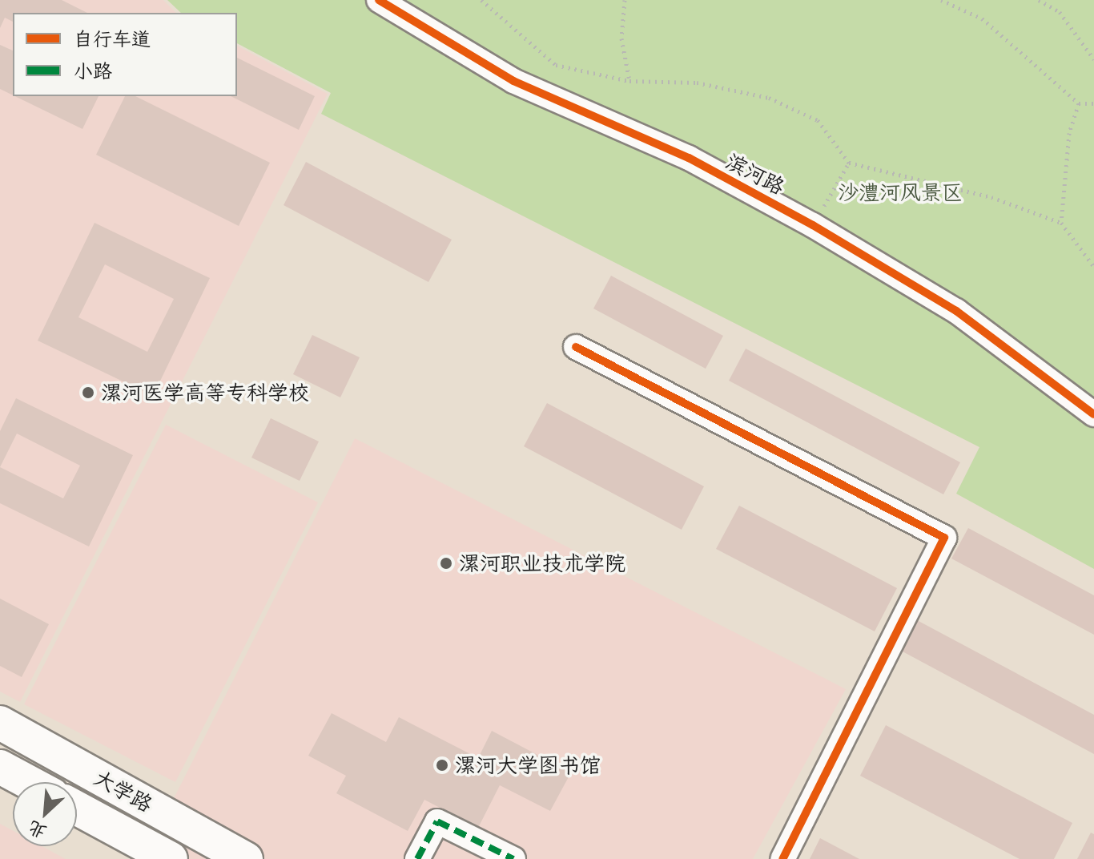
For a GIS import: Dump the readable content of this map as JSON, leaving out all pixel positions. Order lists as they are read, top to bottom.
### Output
{
  "streets": {
    "main road": ["大学路"],
    "street": ["滨河路"]
  },
  "parks": ["沙澧河风景区"],
  "places": ["漯河医学高等专科学校", "漯河职业技术学院", "漯河大学图书馆"],
  "legend": ["自行车道", "小路"],
  "north": "bottom left"
}
